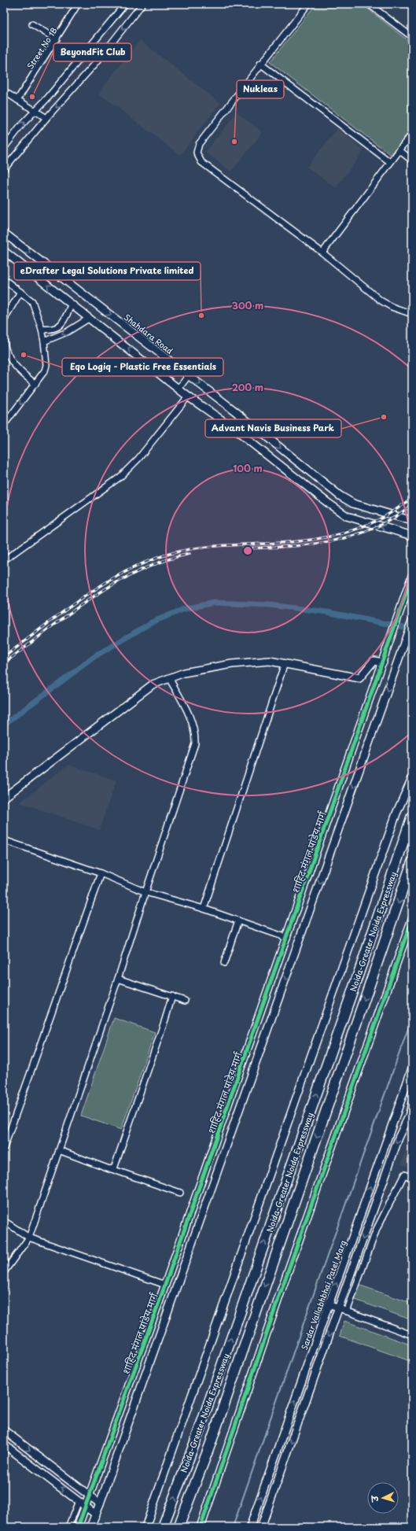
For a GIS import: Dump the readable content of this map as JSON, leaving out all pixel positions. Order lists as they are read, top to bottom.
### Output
{
  "streets": {
    "highway": ["Noida-Greater Noida Expressway"],
    "street": [
      "Street No 1B",
      "Shahdara Road",
      "शाहिद मंगल पांडेय मार्ग",
      "Sardar Vallabhbhai Patel Marg"
    ]
  },
  "places": [
    "BeyondFit Club",
    "Nukleas",
    "eDrafter Legal Solutions Private limited",
    "Eqo Logiq - Plastic Free Essentials",
    "Advant Navis Business Park"
  ],
  "north": "left",
  "rings": ["300 m", "200 m", "100 m"]
}
